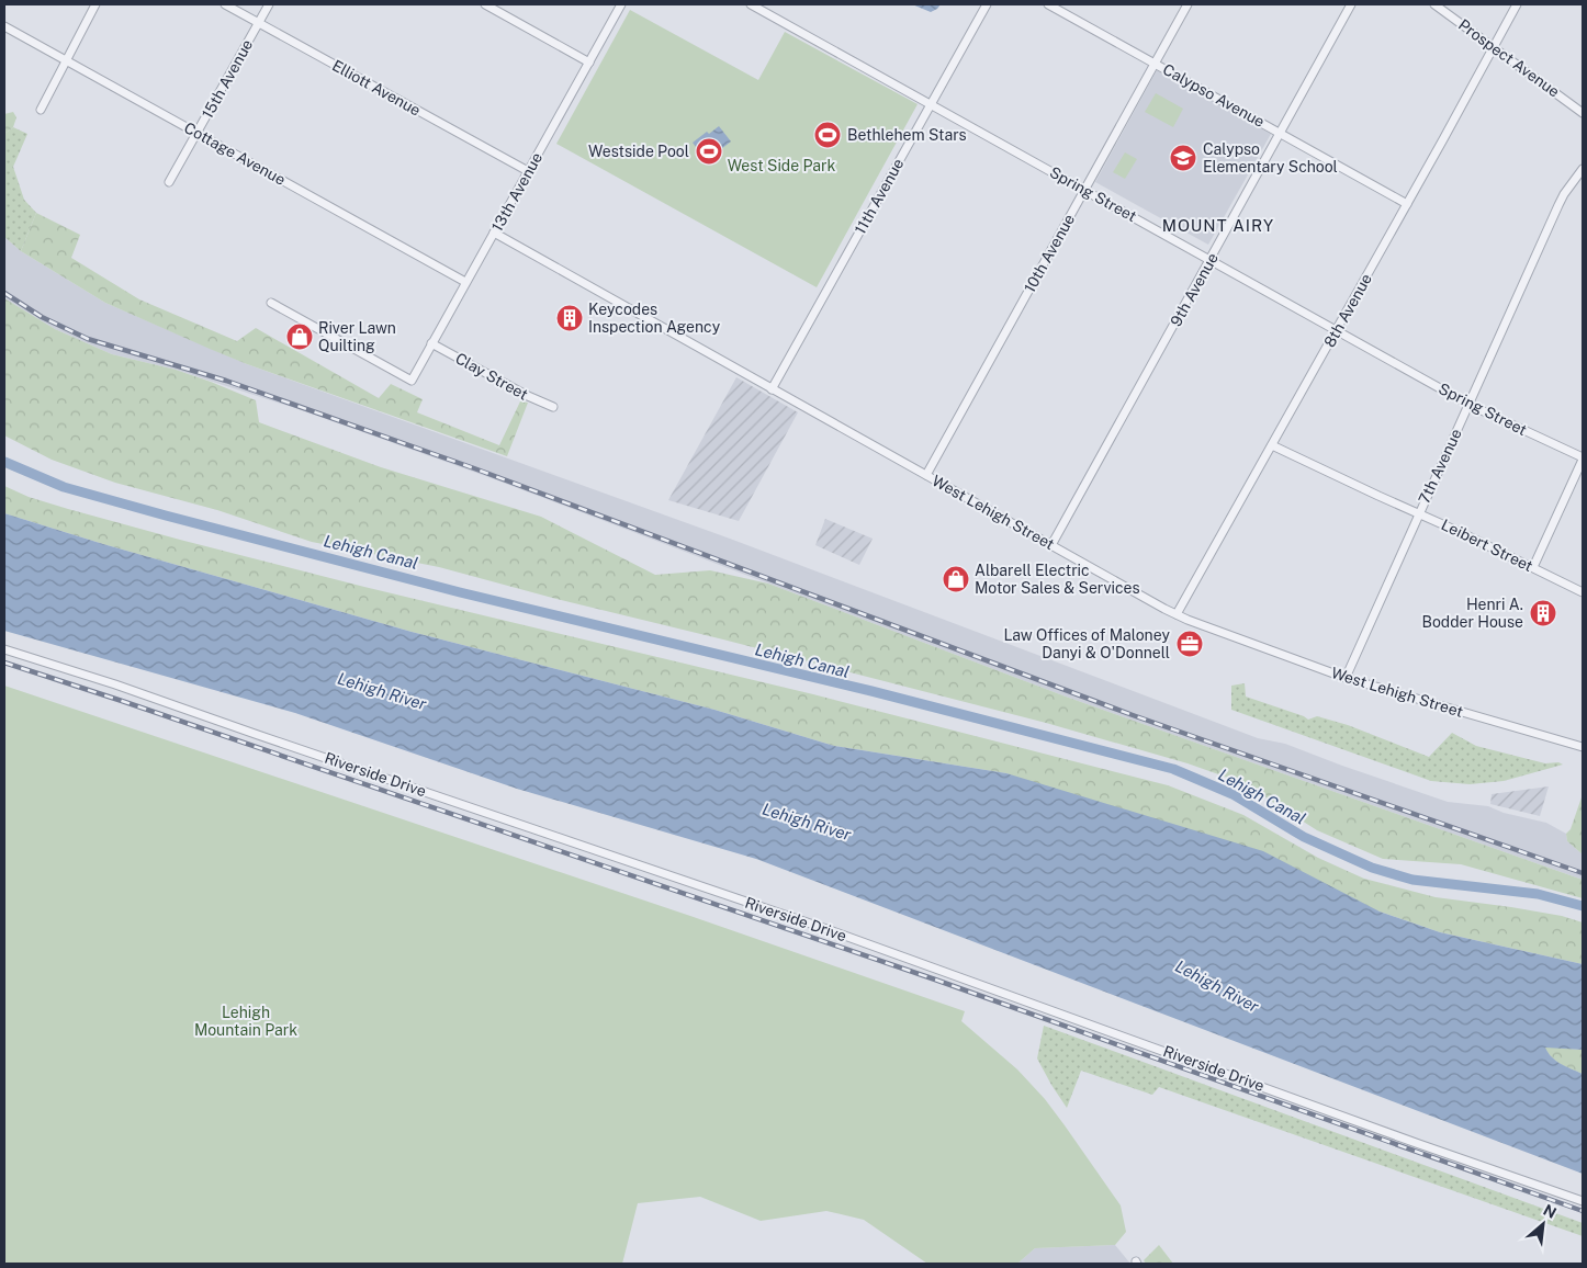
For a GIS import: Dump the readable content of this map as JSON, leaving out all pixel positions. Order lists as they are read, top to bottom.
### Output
{
  "streets": {
    "street": [
      "Prospect Avenue",
      "15th Avenue",
      "Elliott Avenue",
      "Calypso Avenue",
      "Cottage Avenue",
      "13th Avenue",
      "Spring Street",
      "11th Avenue",
      "10th Avenue",
      "9th Avenue",
      "8th Avenue",
      "Clay Street",
      "7th Avenue",
      "West Lehigh Street",
      "Leibert Street",
      "Riverside Drive"
    ]
  },
  "crossings": [
    ["Prospect Avenue", "8th Avenue"],
    ["15th Avenue", "Elliott Avenue"],
    ["15th Avenue", "Cottage Avenue"],
    ["Elliott Avenue", "13th Avenue"],
    ["Calypso Avenue", "10th Avenue"],
    ["Calypso Avenue", "9th Avenue"],
    ["Calypso Avenue", "8th Avenue"],
    ["Cottage Avenue", "13th Avenue"],
    ["13th Avenue", "Clay Street"],
    ["13th Avenue", "West Lehigh Street"],
    ["Spring Street", "11th Avenue"],
    ["Spring Street", "10th Avenue"],
    ["Spring Street", "9th Avenue"],
    ["Spring Street", "8th Avenue"],
    ["Spring Street", "7th Avenue"],
    ["11th Avenue", "West Lehigh Street"],
    ["10th Avenue", "West Lehigh Street"],
    ["9th Avenue", "West Lehigh Street"],
    ["8th Avenue", "West Lehigh Street"],
    ["8th Avenue", "Leibert Street"],
    ["7th Avenue", "West Lehigh Street"],
    ["7th Avenue", "Leibert Street"]
  ],
  "districts": ["MOUNT AIRY"],
  "water": ["Lehigh Canal", "Lehigh River"],
  "parks": ["West Side Park", "Lehigh Mountain Park"],
  "places": {
    "sports": ["Bethlehem Stars", "Westside Pool"],
    "school or university": ["Calypso Elementary School"],
    "building": ["Keycodes Inspection Agency", "Henri A. Bodder House"],
    "shop": ["River Lawn Quilting", "Albarell Electric Motor Sales & Services"],
    "office": ["Law Offices of Maloney Danyi & O'Donnell"]
  },
  "north": "top right"
}
